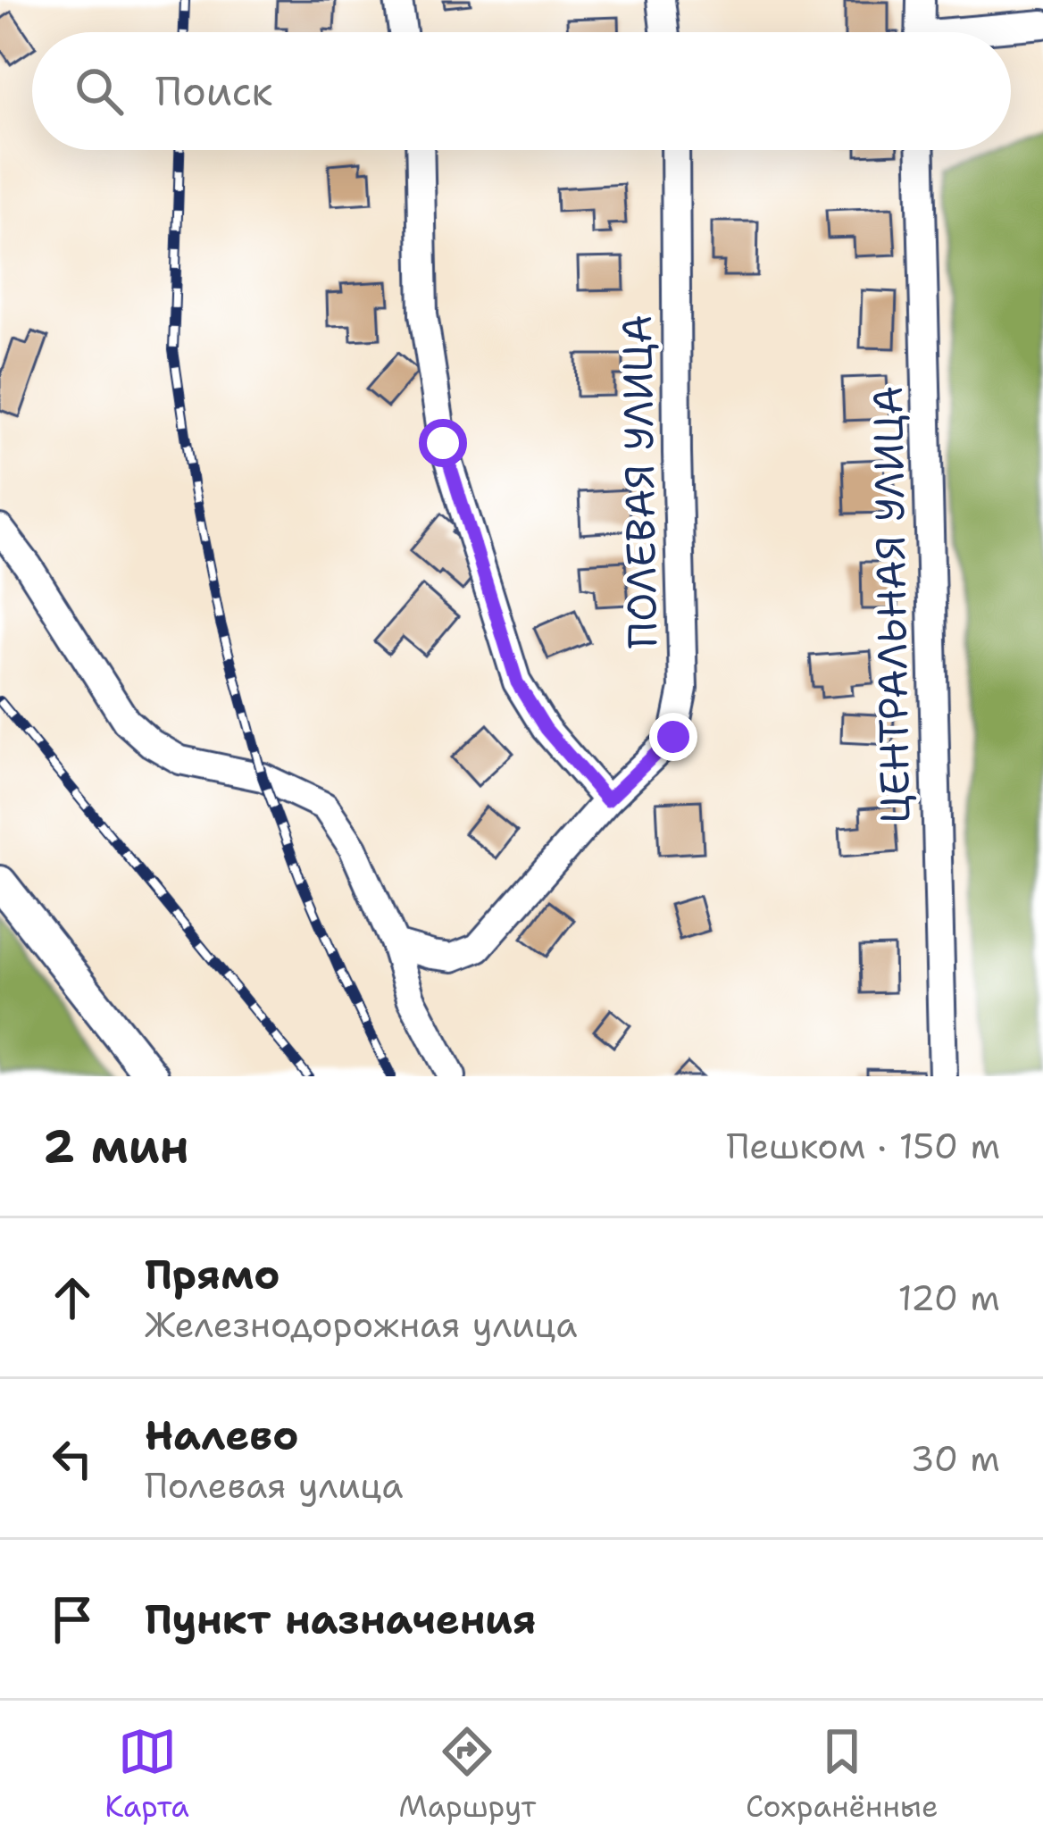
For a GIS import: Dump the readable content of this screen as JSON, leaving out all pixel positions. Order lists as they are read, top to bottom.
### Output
{
  "streets": {
    "street": ["ПОЛЕВАЯ УЛИЦА", "ЦЕНТРАЛЬНАЯ УЛИЦА"]
  },
  "page": {
    "search": "Поиск",
    "heading": ["2 мин", "Пешком · 150 m"],
    "list": [
      ["Прямо", "Железнодорожная улица", "120 m"],
      ["Налево", "Полевая улица", "30 m"],
      "Пункт назначения"
    ],
    "nav": ["Карта", "Маршрут", "Сохранённые"]
  }
}
